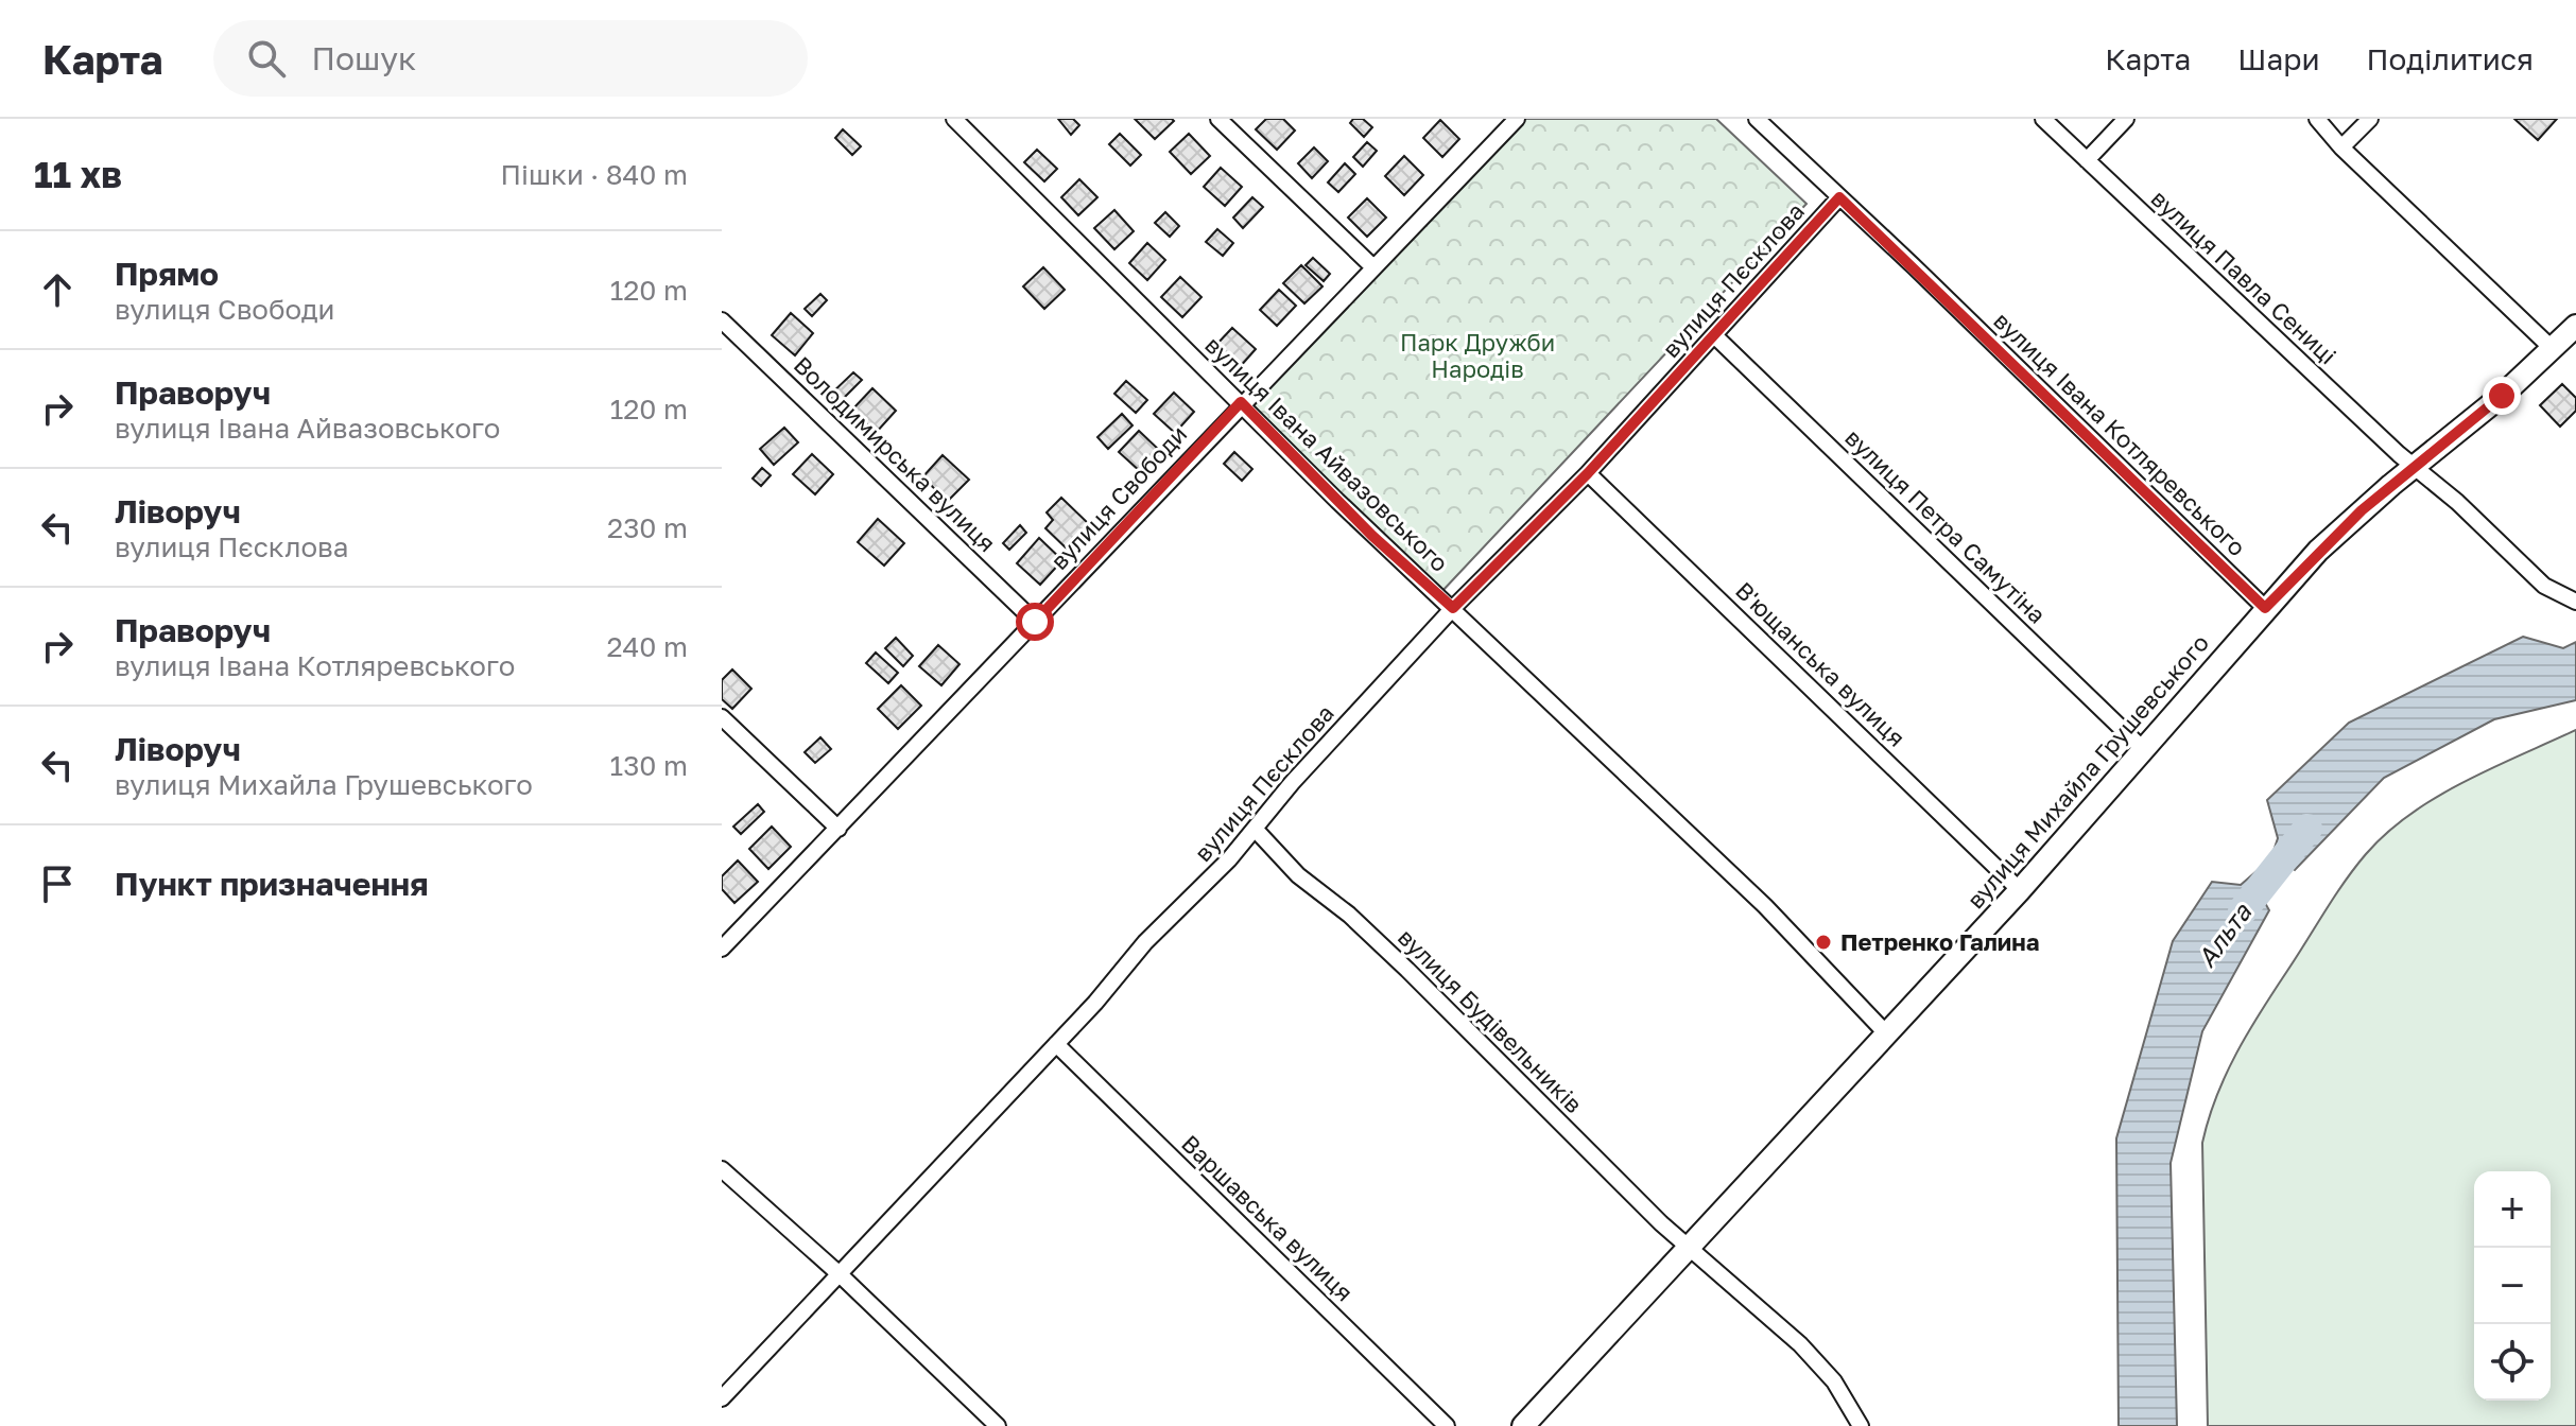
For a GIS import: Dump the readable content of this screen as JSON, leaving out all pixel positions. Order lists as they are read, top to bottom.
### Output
{
  "streets": {
    "street": [
      "вулиця Павла Сениці",
      "вулиця Пєсклова",
      "вулиця Івана Котляревського",
      "Володимирська вулиця",
      "вулиця Івана Айвазовського",
      "вулиця Свободи",
      "вулиця Петра Самутіна",
      "В'ющанська вулиця",
      "вулиця Михайла Грушевського",
      "вулиця Будівельників",
      "Варшавська вулиця"
    ]
  },
  "crossings": [
    ["вулиця Павла Сениці", "вулиця Михайла Грушевського"],
    ["вулиця Пєсклова", "вулиця Івана Котляревського"],
    ["вулиця Пєсклова", "вулиця Івана Айвазовського"],
    ["вулиця Пєсклова", "вулиця Петра Самутіна"],
    ["вулиця Пєсклова", "В'ющанська вулиця"],
    ["вулиця Пєсклова", "вулиця Будівельників"],
    ["вулиця Пєсклова", "Варшавська вулиця"],
    ["вулиця Івана Котляревського", "вулиця Михайла Грушевського"],
    ["Володимирська вулиця", "вулиця Свободи"],
    ["вулиця Івана Айвазовського", "вулиця Свободи"],
    ["вулиця Івана Айвазовського", "вулиця Михайла Грушевського"],
    ["вулиця Петра Самутіна", "вулиця Михайла Грушевського"],
    ["В'ющанська вулиця", "вулиця Михайла Грушевського"],
    ["вулиця Михайла Грушевського", "вулиця Будівельників"]
  ],
  "water": ["Альта"],
  "parks": ["Парк Дружби Народів"],
  "places": ["Петренко Галина"],
  "page": {
    "header": "Карта",
    "search": "Пошук",
    "nav": ["Карта", "Шари", "Поділитися"],
    "heading": ["11 хв", "Пішки · 840 m"],
    "list": [
      ["Прямо", "вулиця Свободи", "120 m"],
      ["Праворуч", "вулиця Івана Айвазовського", "120 m"],
      ["Ліворуч", "вулиця Пєсклова", "230 m"],
      ["Праворуч", "вулиця Івана Котляревського", "240 m"],
      ["Ліворуч", "вулиця Михайла Грушевського", "130 m"],
      "Пункт призначення"
    ],
    "map_buttons": ["+", "−"]
  }
}
